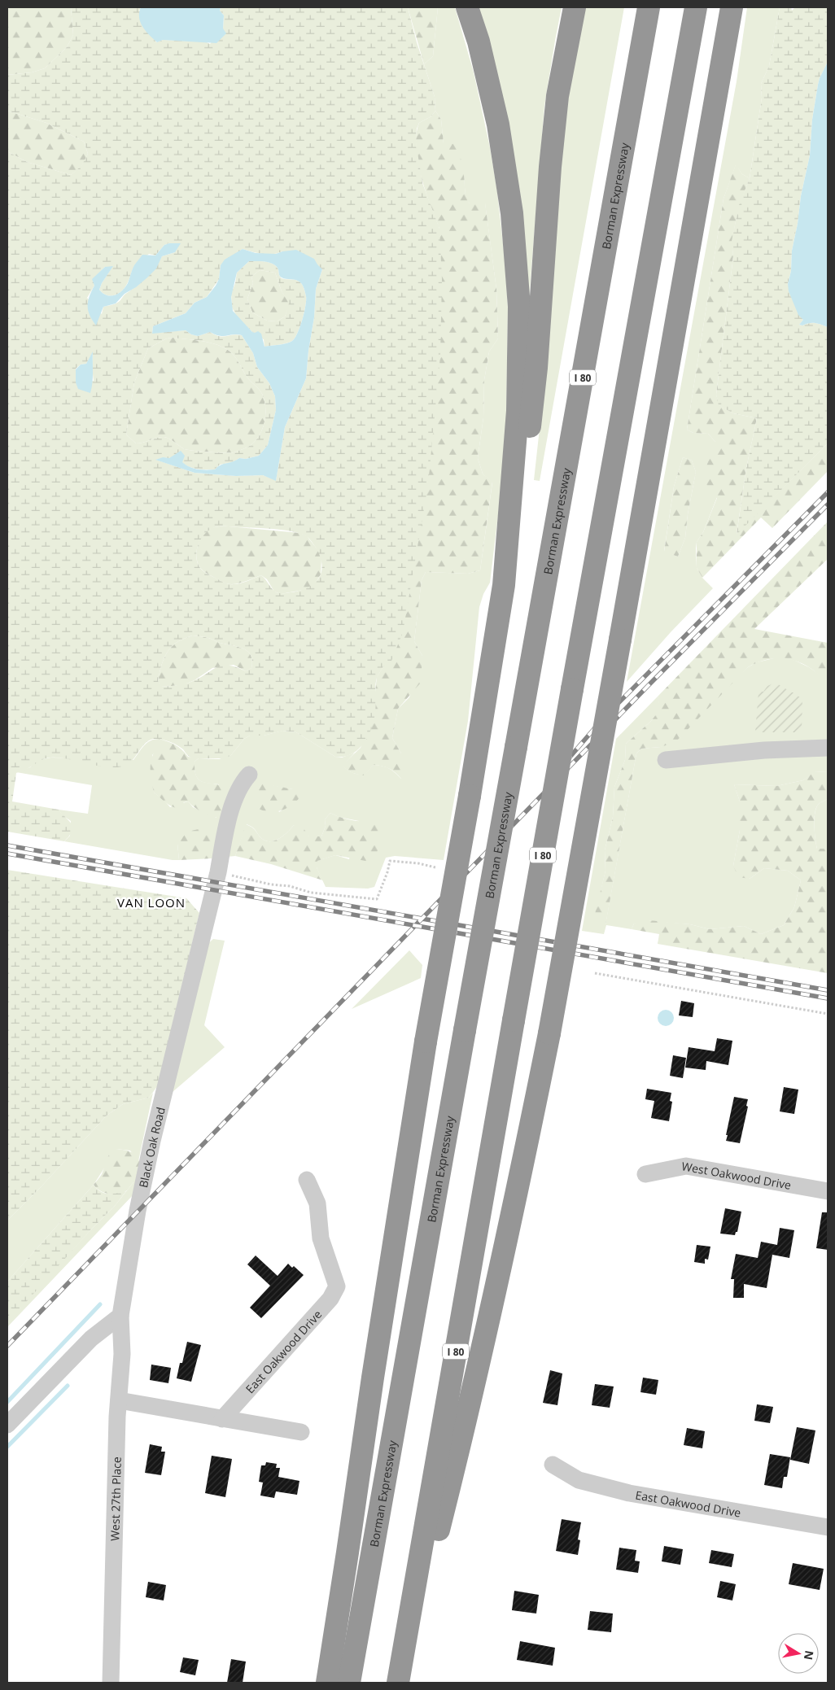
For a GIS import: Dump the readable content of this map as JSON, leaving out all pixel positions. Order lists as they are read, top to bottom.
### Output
{
  "streets": {
    "highway": ["Borman Expressway", "I 80"],
    "street": [
      "Black Oak Road",
      "West Oakwood Drive",
      "East Oakwood Drive",
      "West 27th Place"
    ]
  },
  "crossings": [
    ["Black Oak Road", "West 27th Place"]
  ],
  "districts": ["VAN LOON"],
  "north": "right"
}
